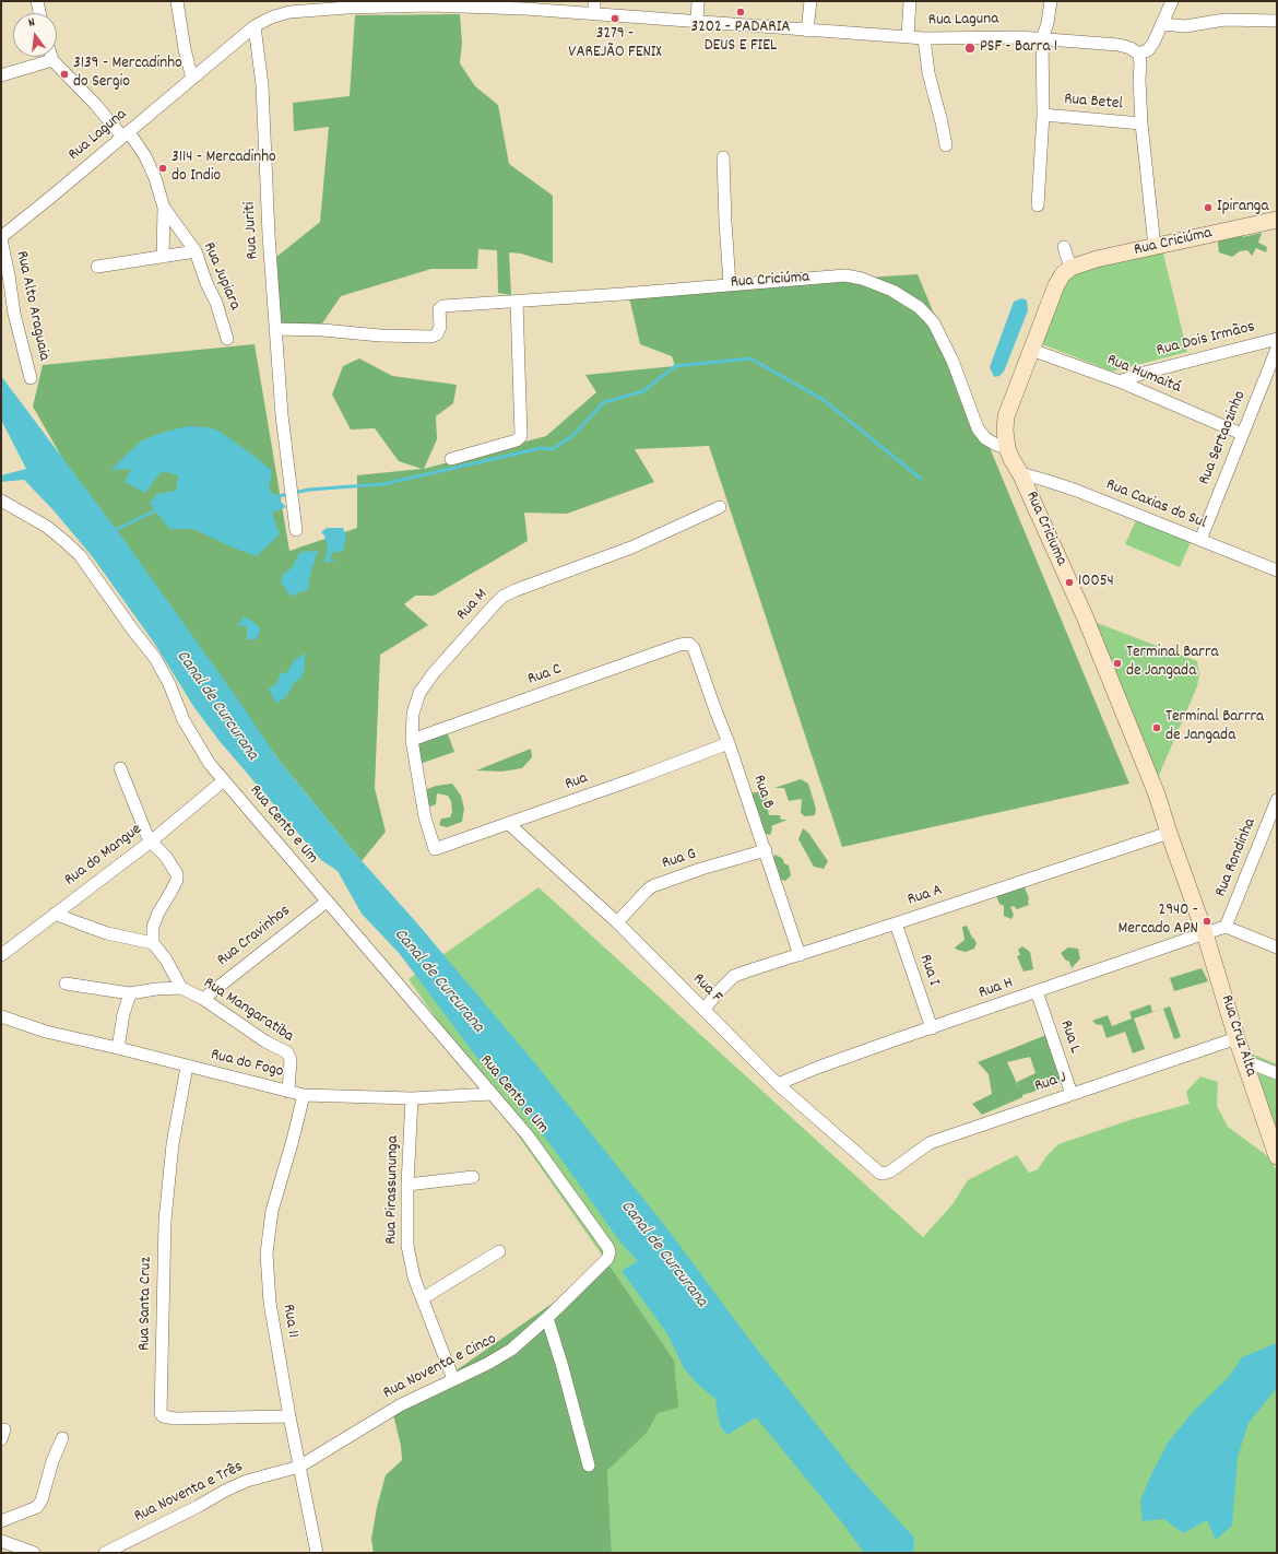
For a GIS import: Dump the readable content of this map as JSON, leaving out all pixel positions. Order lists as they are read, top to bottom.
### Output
{
  "streets": {
    "main road": ["Rua Criciúma", "Rua Criciuma", "Rua Cruz Alta"],
    "street": [
      "Rua Laguna",
      "Rua Betel",
      "Rua Juriti",
      "Rua Jupiara",
      "Rua Alto Araguaia",
      "Rua Dois Irmãos",
      "Rua Humaitá",
      "Rua Sertaozinho",
      "Rua Caxias do Sul",
      "Rua M",
      "Rua C",
      "Rua",
      "Rua B",
      "Rua Cento e Um",
      "Rua do Mangue",
      "Rua Rondinha",
      "Rua G",
      "Rua A",
      "Rua Cravinhos",
      "Rua I",
      "Rua F",
      "Rua H",
      "Rua Mangaratiba",
      "Rua L",
      "Rua do Fogo",
      "Rua J",
      "Rua Pirassununga",
      "Rua Santa Cruz",
      "Rua 11",
      "Rua Noventa e Cinco",
      "Rua Noventa e Três"
    ]
  },
  "crossings": [
    ["Rua Laguna", "Rua Betel"],
    ["Rua Laguna", "Rua Juriti"],
    ["Rua Laguna", "Rua Jupiara"],
    ["Rua Laguna", "Rua Alto Araguaia"],
    ["Rua Juriti", "Rua Criciúma"],
    ["Rua Criciúma", "Rua Criciuma"],
    ["Rua Dois Irmãos", "Rua Humaitá"],
    ["Rua Humaitá", "Rua Sertaozinho"],
    ["Rua Humaitá", "Rua Criciuma"],
    ["Rua Sertaozinho", "Rua Caxias do Sul"],
    ["Rua Caxias do Sul", "Rua Criciuma"],
    ["Rua Criciuma", "Rua A"],
    ["Rua Criciuma", "Rua Cruz Alta"],
    ["Rua M", "Rua C"],
    ["Rua M", "Rua"],
    ["Rua C", "Rua B"],
    ["Rua", "Rua B"],
    ["Rua", "Rua F"],
    ["Rua B", "Rua G"],
    ["Rua B", "Rua A"],
    ["Rua Cento e Um", "Rua do Mangue"],
    ["Rua Cento e Um", "Rua Cravinhos"],
    ["Rua Cento e Um", "Rua do Fogo"],
    ["Rua Cento e Um", "Rua Noventa e Cinco"],
    ["Rua Rondinha", "Rua H"],
    ["Rua G", "Rua F"],
    ["Rua A", "Rua I"],
    ["Rua A", "Rua F"],
    ["Rua Cravinhos", "Rua Mangaratiba"],
    ["Rua I", "Rua H"],
    ["Rua F", "Rua H"],
    ["Rua F", "Rua J"],
    ["Rua H", "Rua Cruz Alta"],
    ["Rua H", "Rua L"],
    ["Rua Mangaratiba", "Rua do Fogo"],
    ["Rua Cruz Alta", "Rua J"],
    ["Rua L", "Rua J"],
    ["Rua do Fogo", "Rua Pirassununga"],
    ["Rua do Fogo", "Rua Santa Cruz"],
    ["Rua do Fogo", "Rua 11"],
    ["Rua Pirassununga", "Rua Noventa e Cinco"],
    ["Rua Santa Cruz", "Rua 11"],
    ["Rua 11", "Rua Noventa e Três"],
    ["Rua Noventa e Cinco", "Rua Noventa e Três"]
  ],
  "water": ["Canal de Curcurana"],
  "places": [
    "3202 - PADARIA DEUS E FIEL",
    "3279 - VAREJÃO FENIX",
    "PSF - Barra 1",
    "3139 - Mercadinho do Sergio",
    "3114 - Mercadinho do Indio",
    "Ipiranga",
    "10054",
    "Terminal Barra de Jangada",
    "Terminal Barrra de Jangada",
    "2940 - Mercado APN"
  ],
  "north": "top"
}
